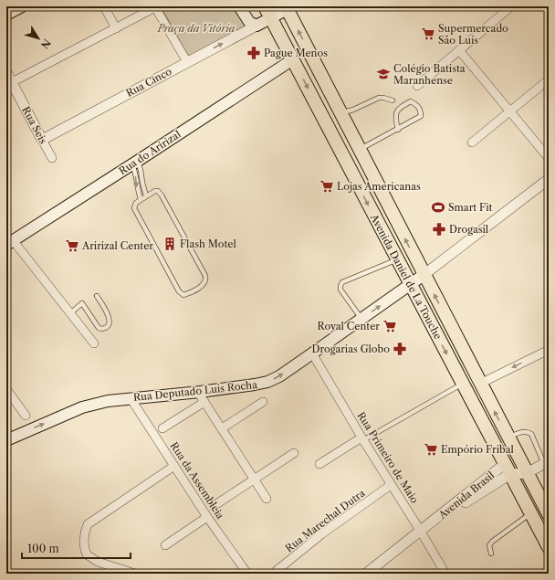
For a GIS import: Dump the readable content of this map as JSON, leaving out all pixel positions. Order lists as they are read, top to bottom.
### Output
{
  "streets": {
    "main road": ["Rua do Aririzal", "Avenida Daniel de La Touche", "Rua Deputado Luís Rocha"],
    "street": [
      "Rua Cinco",
      "Rua Seis",
      "Rua Primeiro de Maio",
      "Rua da Assembleia",
      "Avenida Brasil",
      "Rua Marechal Dutra"
    ]
  },
  "crossings": [
    ["Rua Cinco", "Rua Seis"],
    ["Rua do Aririzal", "Avenida Daniel de La Touche"],
    ["Avenida Daniel de La Touche", "Rua Deputado Luís Rocha"],
    ["Avenida Daniel de La Touche", "Avenida Brasil"],
    ["Rua Deputado Luís Rocha", "Rua Primeiro de Maio"],
    ["Rua Deputado Luís Rocha", "Rua da Assembleia"],
    ["Rua Primeiro de Maio", "Avenida Brasil"],
    ["Rua Primeiro de Maio", "Rua Marechal Dutra"]
  ],
  "one_way": ["Rua Deputado Luís Rocha"],
  "parks": ["Praça da Vitória"],
  "places": {
    "supermarket": [
      "Supermercado São Luís",
      "Lojas Americanas",
      "Aririzal Center",
      "Royal Center",
      "Empório Fribal"
    ],
    "pharmacy": ["Pague Menos", "Drogasil", "Drogarias Globo"],
    "school or university": ["Colégio Batista Maranhense"],
    "sports": ["Smart Fit"],
    "building": ["Flash Motel"]
  },
  "scale_bar": "100 m",
  "north": "bottom right"
}
